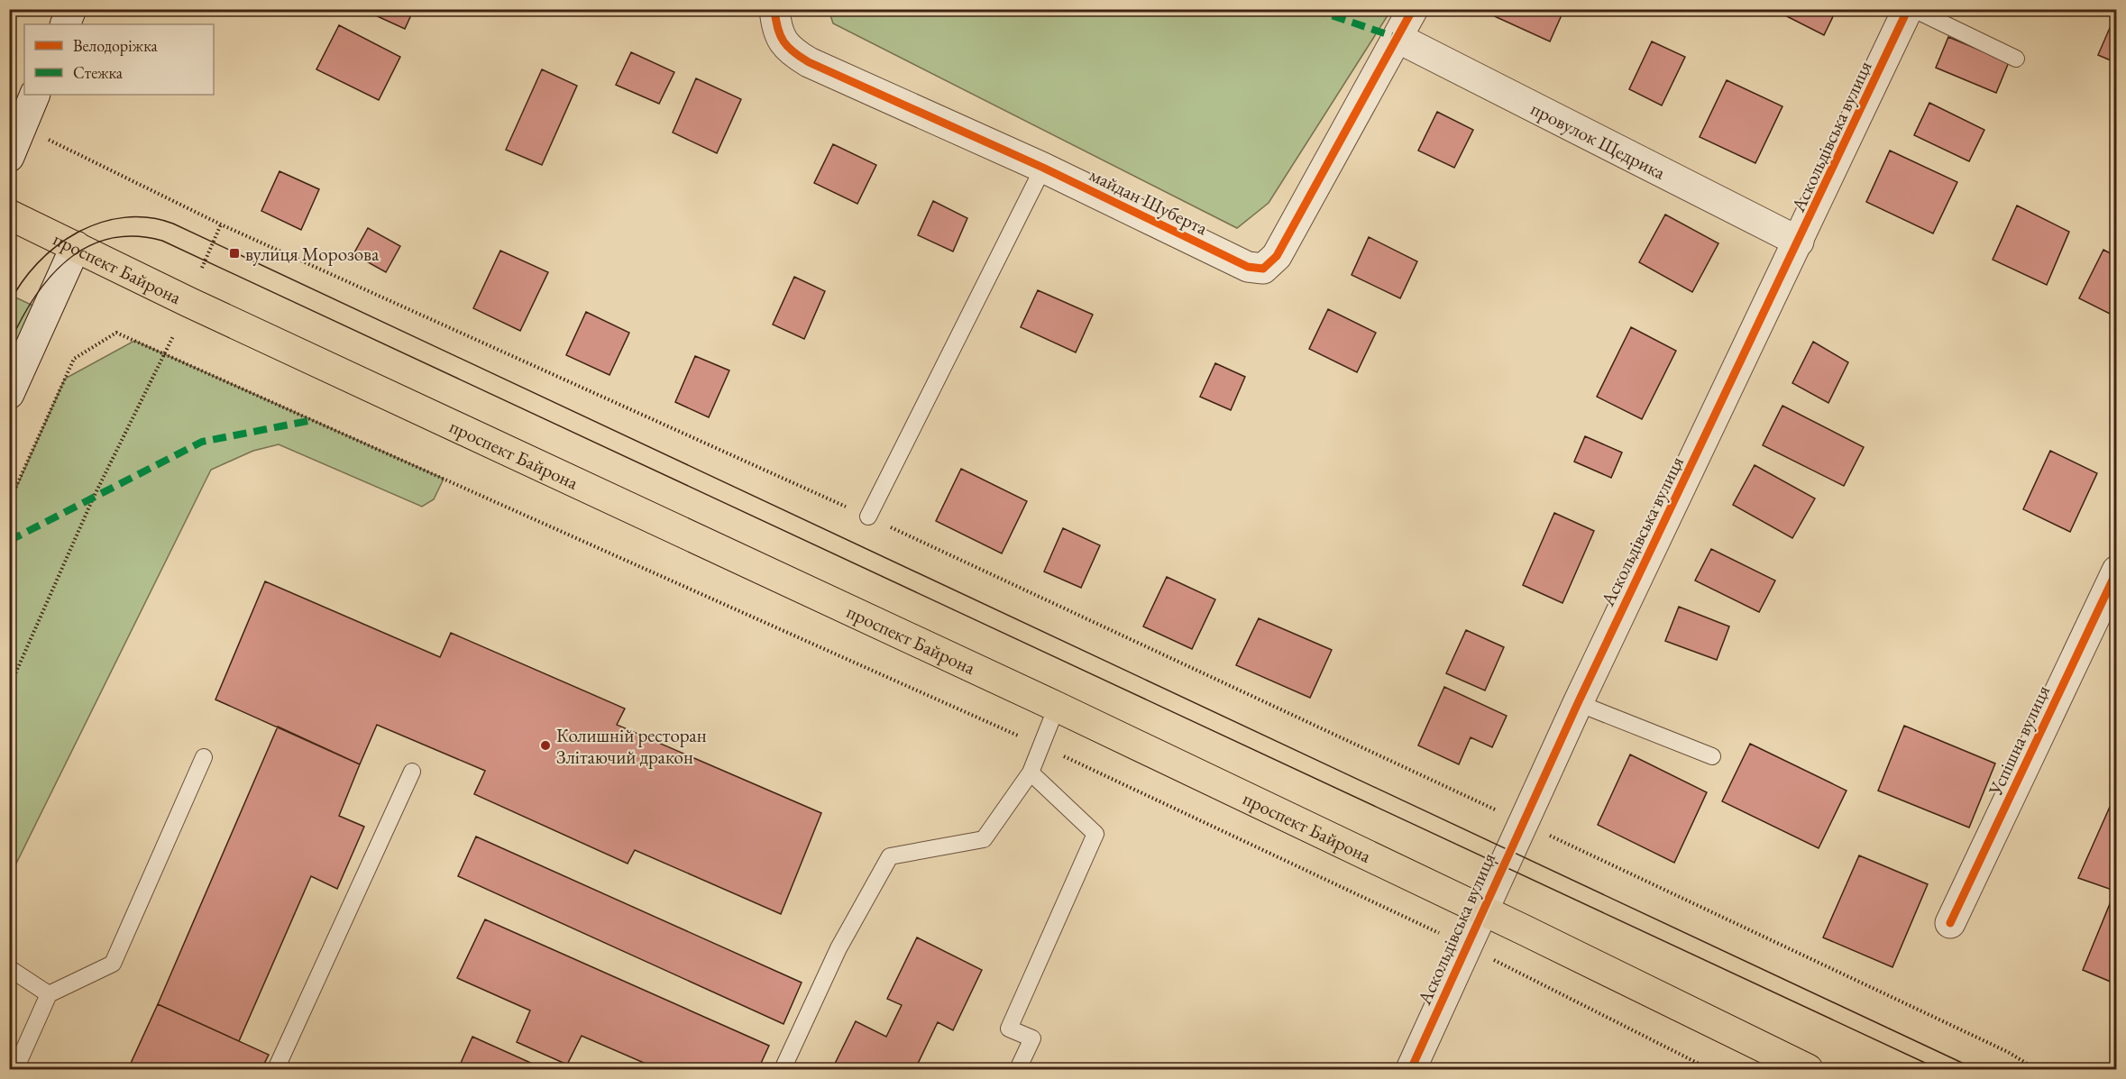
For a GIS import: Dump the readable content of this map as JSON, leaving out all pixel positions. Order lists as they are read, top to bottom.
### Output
{
  "streets": {
    "main road": ["проспект Байрона"],
    "street": [
      "Аскольдівська вулиця",
      "провулок Щедрика",
      "майдан Шуберта",
      "Успішна вулиця"
    ]
  },
  "crossings": [
    ["Аскольдівська вулиця", "провулок Щедрика"],
    ["Аскольдівська вулиця", "проспект Байрона"],
    ["провулок Щедрика", "майдан Шуберта"]
  ],
  "places": {
    "transit": ["вулиця Морозова"],
    "other": ["Колишній ресторан Злітаючий дракон"]
  },
  "legend": ["Велодоріжка", "Стежка"]
}
